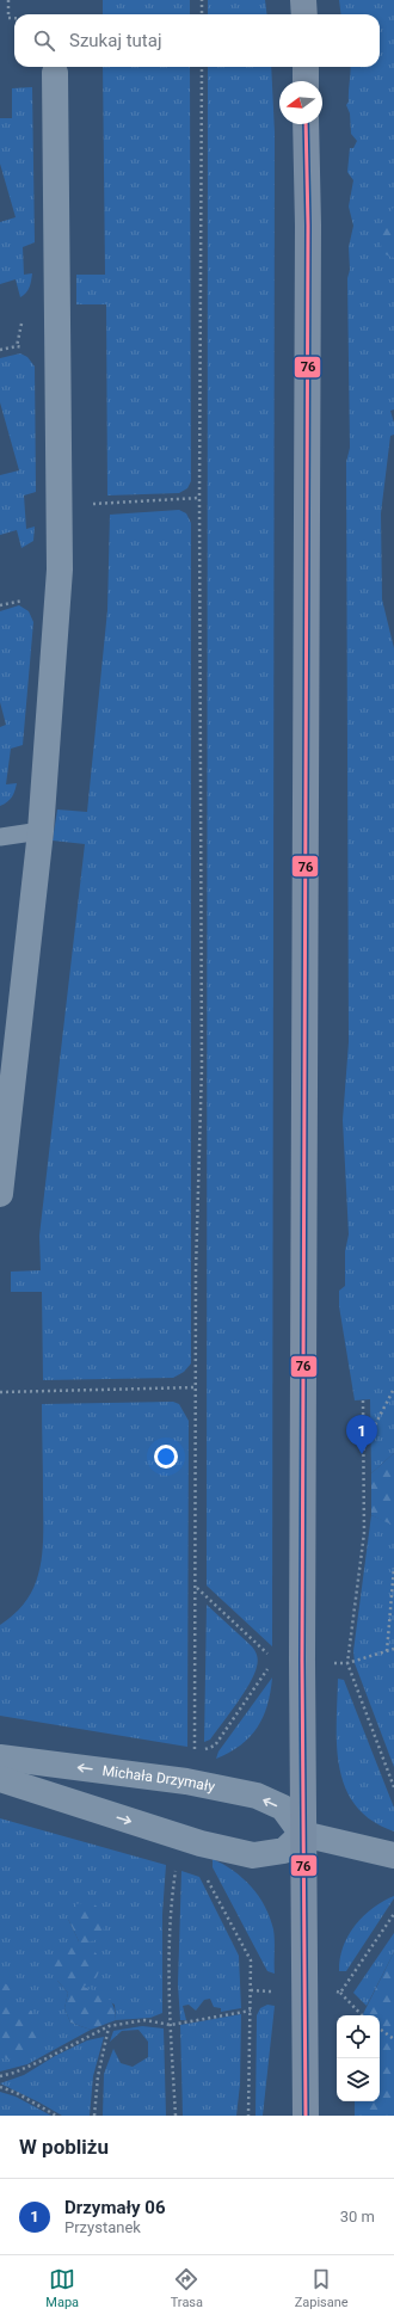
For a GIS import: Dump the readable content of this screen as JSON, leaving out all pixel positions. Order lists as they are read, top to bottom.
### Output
{
  "streets": {
    "street": ["Michała Drzymały"]
  },
  "lines": ["transit line 76"],
  "north": "left",
  "page": {
    "search": "Szukaj tutaj",
    "pins": "1",
    "heading": "W pobliżu",
    "list": [
      {
        "mark": "1",
        "name": "Drzymały 06",
        "note": "Przystanek",
        "value": "30 m"
      }
    ],
    "nav": ["Mapa", "Trasa", "Zapisane"]
  }
}
